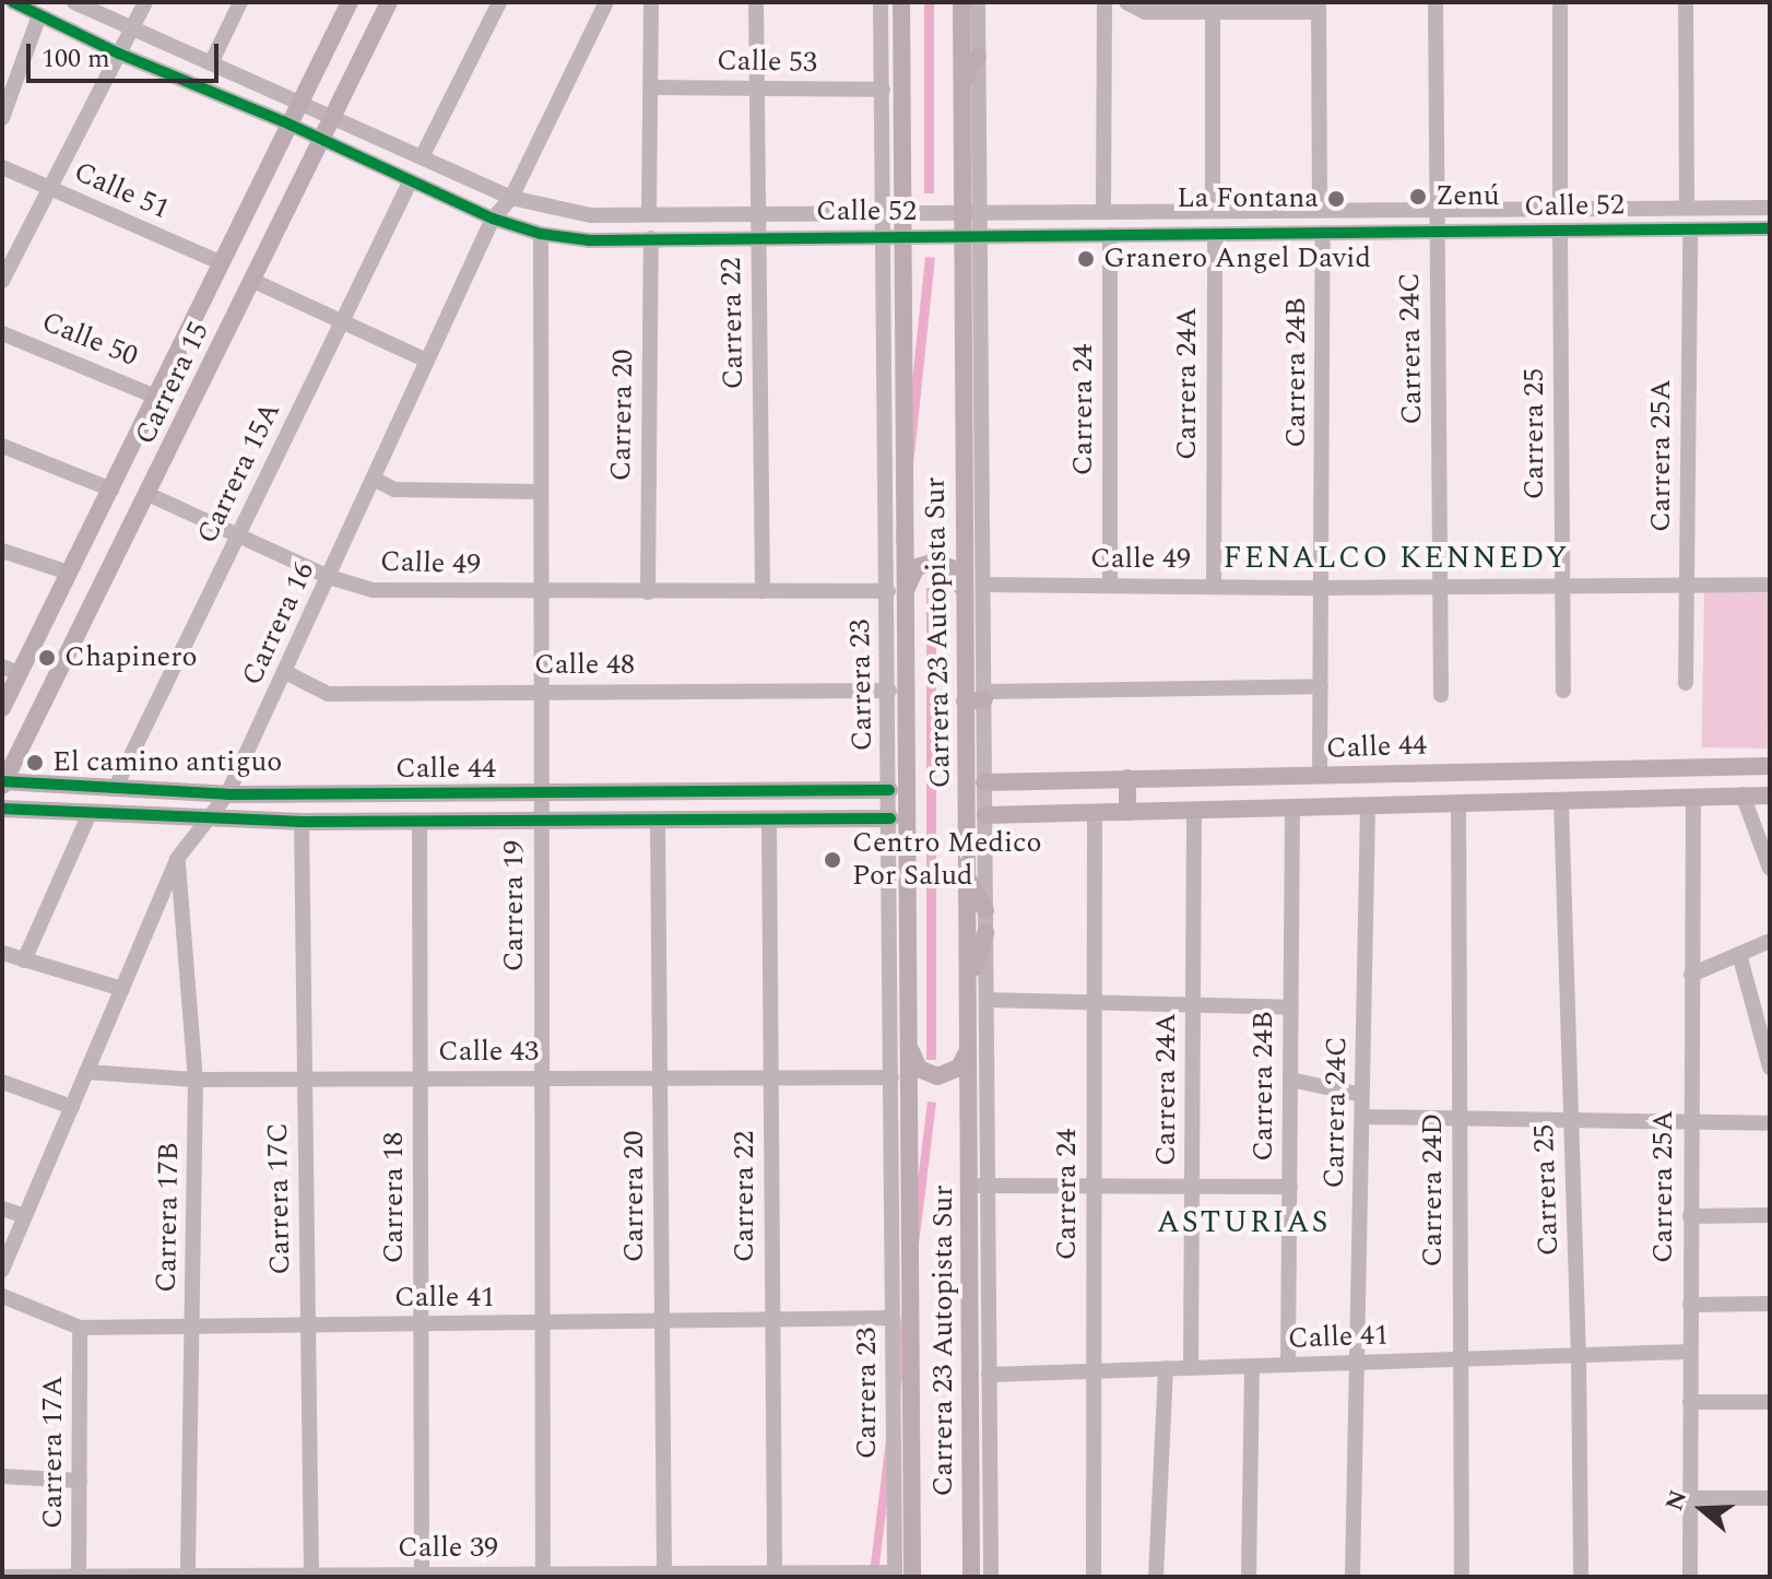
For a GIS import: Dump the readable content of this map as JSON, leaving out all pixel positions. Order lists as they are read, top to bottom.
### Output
{
  "streets": {
    "main road": ["Carrera 15", "Carrera 23 Autopista Sur", "Calle 44"],
    "street": [
      "Calle 53",
      "Calle 51",
      "Calle 52",
      "Carrera 22",
      "Calle 50",
      "Carrera 24C",
      "Carrera 24B",
      "Carrera 24A",
      "Carrera 24",
      "Carrera 20",
      "Carrera 25",
      "Carrera 25A",
      "Carrera 15A",
      "Calle 49",
      "Carrera 16",
      "Calle 48",
      "Carrera 23",
      "Carrera 19",
      "Calle 43",
      "Carrera 24D",
      "Carrera 18",
      "Carrera 17C",
      "Carrera 17B",
      "Calle 41",
      "Carrera 17A",
      "Calle 39"
    ]
  },
  "crossings": [
    ["Calle 53", "Carrera 22"],
    ["Calle 51", "Carrera 15"],
    ["Calle 52", "Carrera 22"],
    ["Calle 52", "Carrera 24C"],
    ["Calle 52", "Carrera 24B"],
    ["Calle 52", "Carrera 15"],
    ["Calle 52", "Carrera 24A"],
    ["Calle 52", "Carrera 24"],
    ["Calle 52", "Carrera 20"],
    ["Calle 52", "Carrera 25"],
    ["Calle 52", "Carrera 25A"],
    ["Calle 52", "Carrera 15A"],
    ["Calle 52", "Carrera 16"],
    ["Calle 52", "Carrera 23 Autopista Sur"],
    ["Calle 52", "Carrera 19"],
    ["Carrera 22", "Calle 49"],
    ["Carrera 22", "Calle 44"],
    ["Carrera 22", "Calle 43"],
    ["Carrera 22", "Calle 41"],
    ["Carrera 22", "Calle 39"],
    ["Calle 50", "Carrera 15"],
    ["Carrera 24C", "Calle 49"],
    ["Carrera 24C", "Calle 44"],
    ["Carrera 24C", "Calle 41"],
    ["Carrera 24B", "Calle 49"],
    ["Carrera 24B", "Calle 44"],
    ["Carrera 24B", "Calle 41"],
    ["Carrera 15", "Calle 49"],
    ["Carrera 15", "Calle 44"],
    ["Carrera 24A", "Calle 49"],
    ["Carrera 24A", "Calle 44"],
    ["Carrera 24A", "Calle 41"],
    ["Carrera 24", "Calle 49"],
    ["Carrera 24", "Calle 44"],
    ["Carrera 24", "Calle 41"],
    ["Carrera 20", "Calle 49"],
    ["Carrera 20", "Calle 44"],
    ["Carrera 20", "Calle 43"],
    ["Carrera 20", "Calle 41"],
    ["Carrera 20", "Calle 39"],
    ["Carrera 25", "Calle 49"],
    ["Carrera 25", "Calle 44"],
    ["Carrera 25", "Calle 41"],
    ["Carrera 25A", "Calle 49"],
    ["Carrera 25A", "Calle 44"],
    ["Carrera 25A", "Calle 41"],
    ["Carrera 15A", "Calle 49"],
    ["Carrera 15A", "Calle 44"],
    ["Calle 49", "Carrera 16"],
    ["Calle 49", "Carrera 23 Autopista Sur"],
    ["Calle 49", "Carrera 23"],
    ["Calle 49", "Carrera 19"],
    ["Carrera 16", "Calle 48"],
    ["Carrera 16", "Calle 44"],
    ["Carrera 16", "Calle 43"],
    ["Carrera 16", "Carrera 17B"],
    ["Carrera 23 Autopista Sur", "Carrera 23"],
    ["Carrera 23 Autopista Sur", "Calle 39"],
    ["Calle 48", "Carrera 23"],
    ["Calle 48", "Carrera 19"],
    ["Carrera 23", "Calle 44"],
    ["Carrera 23", "Calle 43"],
    ["Carrera 23", "Calle 41"],
    ["Carrera 23", "Calle 39"],
    ["Calle 44", "Carrera 19"],
    ["Calle 44", "Carrera 24D"],
    ["Calle 44", "Carrera 18"],
    ["Calle 44", "Carrera 17C"],
    ["Carrera 19", "Calle 43"],
    ["Carrera 19", "Calle 41"],
    ["Carrera 19", "Calle 39"],
    ["Calle 43", "Carrera 18"],
    ["Calle 43", "Carrera 17C"],
    ["Calle 43", "Carrera 17B"],
    ["Carrera 24D", "Calle 41"],
    ["Carrera 18", "Calle 41"],
    ["Carrera 18", "Calle 39"],
    ["Carrera 17C", "Calle 41"],
    ["Carrera 17C", "Calle 39"],
    ["Carrera 17B", "Calle 41"],
    ["Carrera 17B", "Calle 39"],
    ["Calle 41", "Carrera 17A"],
    ["Carrera 17A", "Calle 39"]
  ],
  "districts": ["FENALCO KENNEDY", "ASTURIAS"],
  "places": [
    "Zenú",
    "La Fontana",
    "Granero Angel David",
    "Chapinero",
    "El camino antiguo",
    "Centro Medico Por Salud"
  ],
  "scale_bar": "100 m",
  "north": "left"
}
